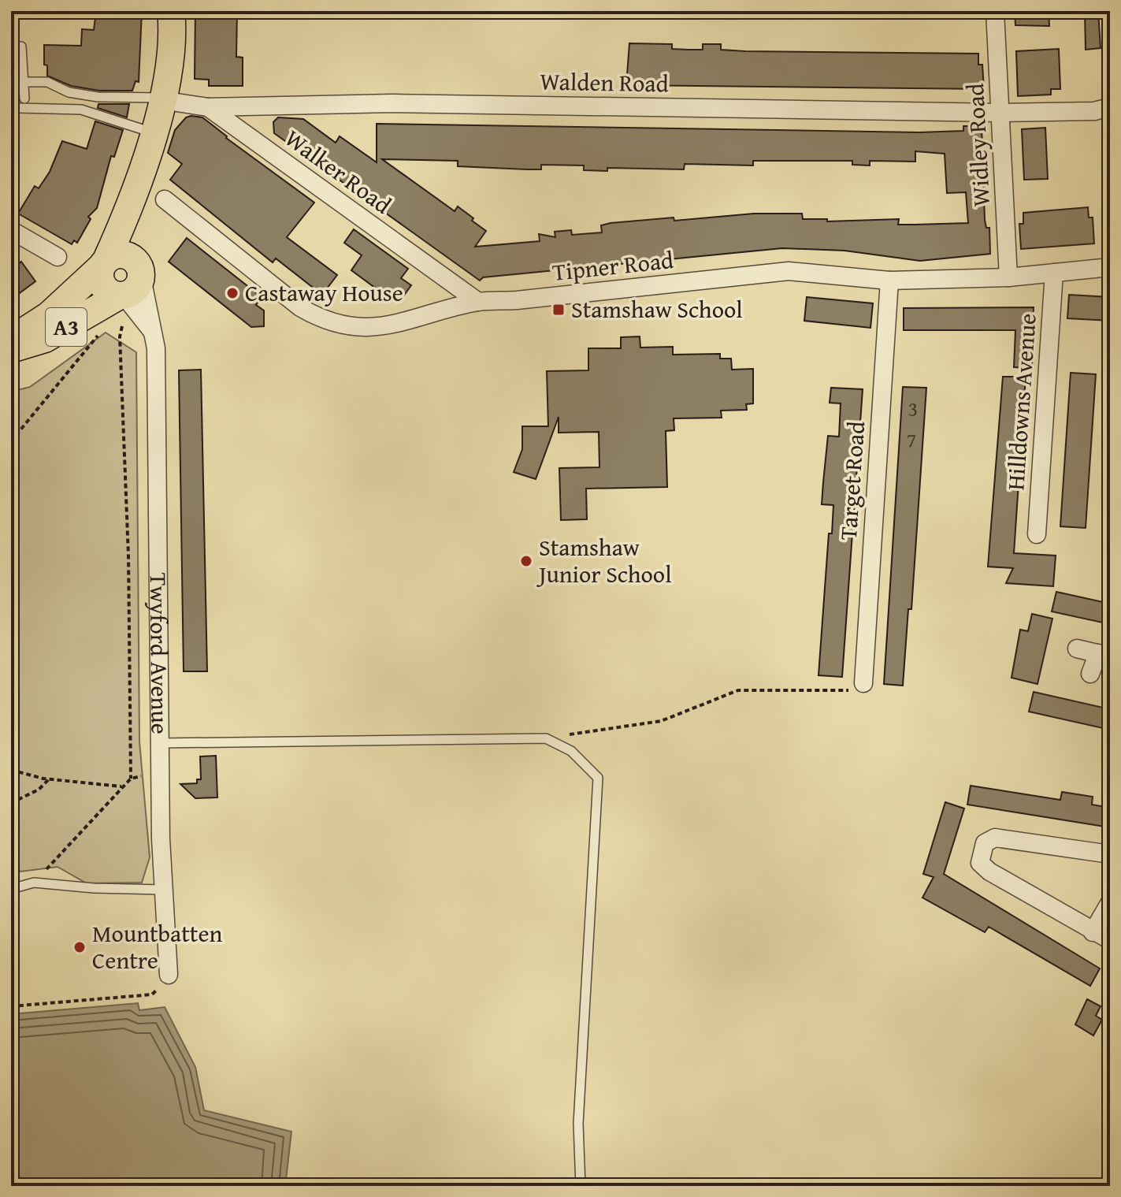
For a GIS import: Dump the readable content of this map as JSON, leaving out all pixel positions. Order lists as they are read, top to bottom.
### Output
{
  "streets": {
    "main road": ["A3"],
    "street": [
      "Walden Road",
      "Widley Road",
      "Walker Road",
      "Tipner Road",
      "Hilldowns Avenue",
      "Target Road",
      "Twyford Avenue"
    ]
  },
  "crossings": [
    ["Walden Road", "Widley Road"],
    ["Walden Road", "Walker Road"],
    ["Widley Road", "Tipner Road"],
    ["Walker Road", "Tipner Road"],
    ["Walker Road", "A3"],
    ["Tipner Road", "Hilldowns Avenue"],
    ["Tipner Road", "Target Road"],
    ["A3", "Twyford Avenue"]
  ],
  "places": {
    "other": ["Castaway House", "Stamshaw Junior School", "Mountbatten Centre"],
    "transit": ["Stamshaw School"]
  },
  "house_numbers": ["3", "7"]
}
